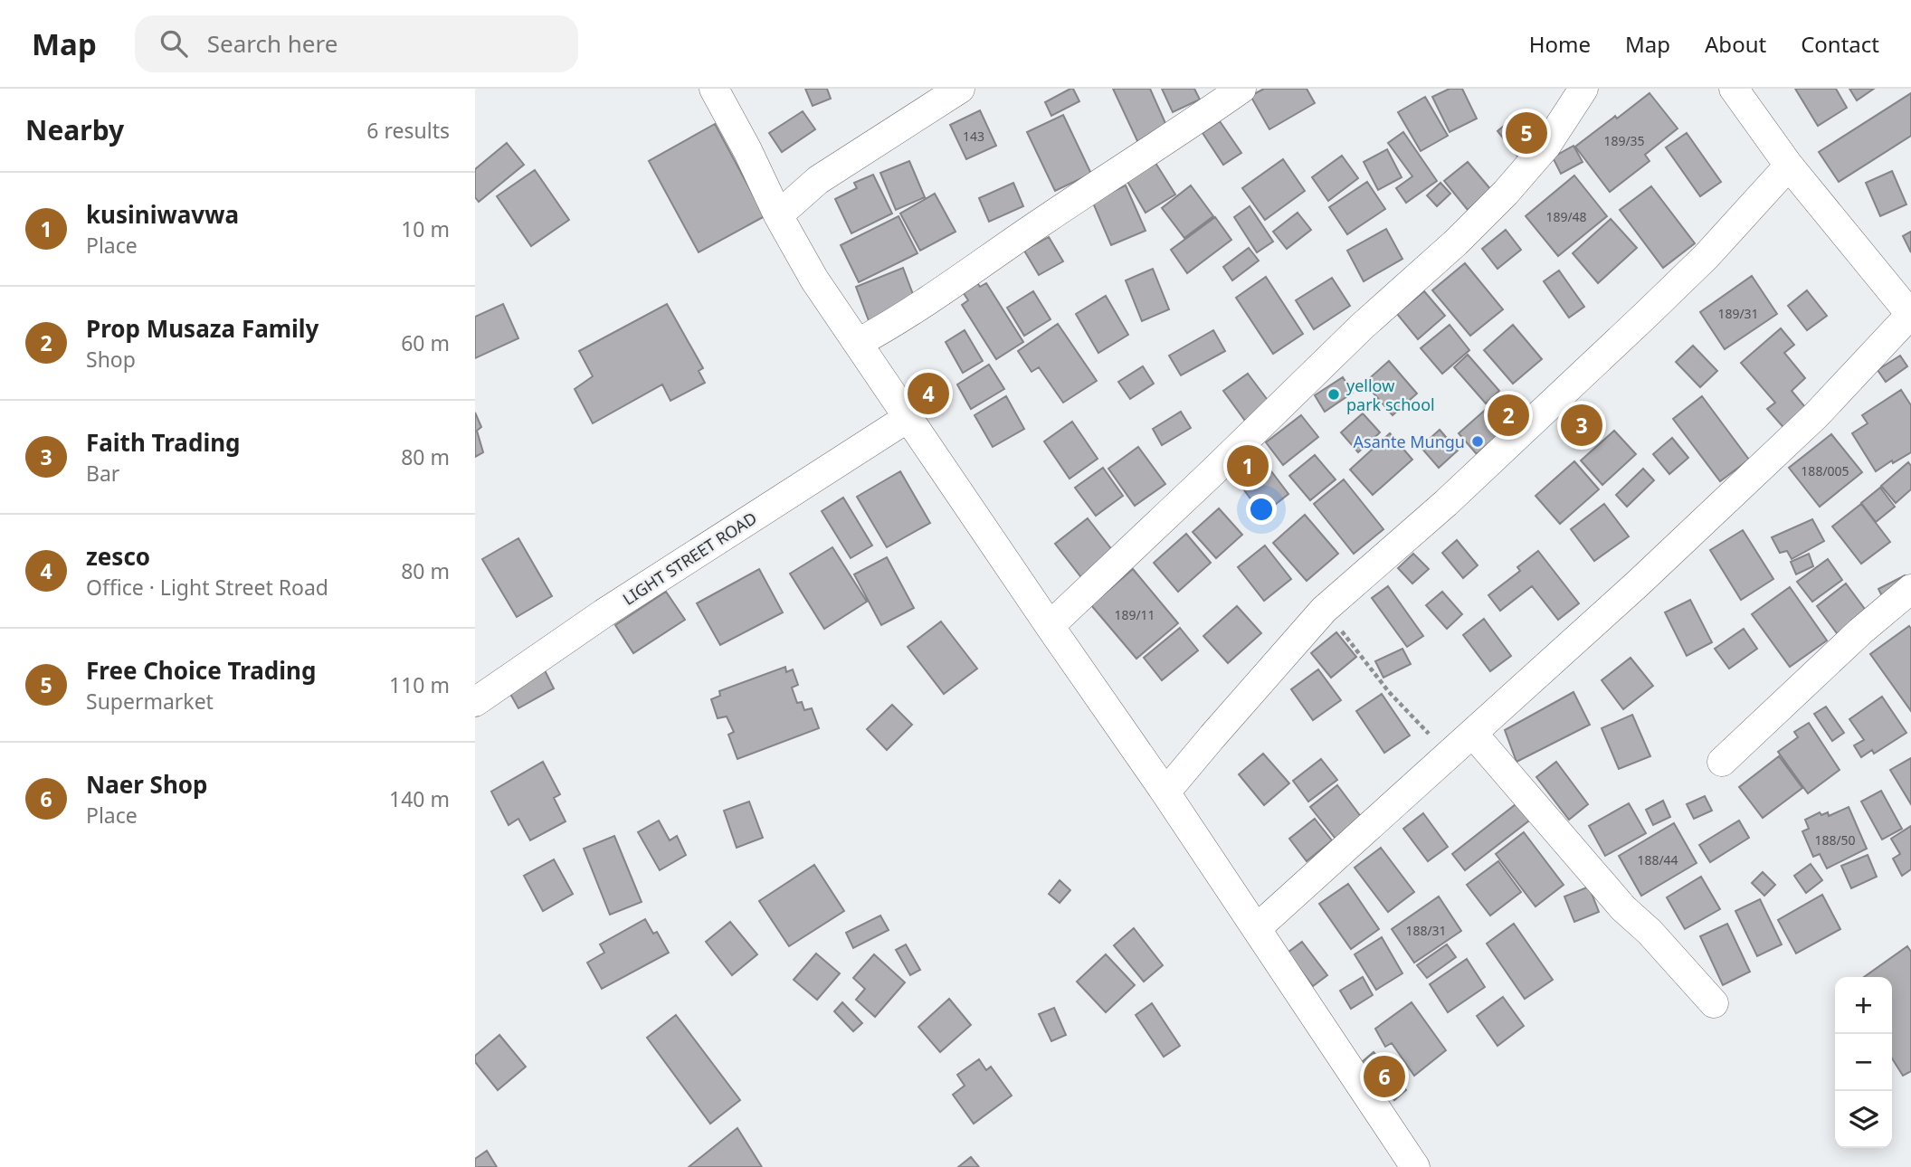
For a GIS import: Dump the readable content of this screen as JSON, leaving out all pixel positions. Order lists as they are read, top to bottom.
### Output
{
  "streets": {
    "street": ["LIGHT STREET ROAD"]
  },
  "places": ["yellow park school", "Asante Mungu"],
  "house_numbers": [
    "143",
    "189/35",
    "189/48",
    "189/31",
    "188/005",
    "189/11",
    "188/50",
    "188/44",
    "188/31"
  ],
  "page": {
    "header": "Map",
    "search": "Search here",
    "nav": [
      "Home",
      "Map",
      "About",
      "Contact"
    ],
    "heading": ["Nearby", "6 results"],
    "pins": [
      "5",
      "4",
      "2",
      "3",
      "1",
      "6"
    ],
    "list": [
      {
        "mark": "1",
        "name": "kusiniwavwa",
        "note": "Place",
        "value": "10 m"
      },
      {
        "mark": "2",
        "name": "Prop Musaza Family",
        "note": "Shop",
        "value": "60 m"
      },
      {
        "mark": "3",
        "name": "Faith Trading",
        "note": "Bar",
        "value": "80 m"
      },
      {
        "mark": "4",
        "name": "zesco",
        "note": "Office · Light Street Road",
        "value": "80 m"
      },
      {
        "mark": "5",
        "name": "Free Choice Trading",
        "note": "Supermarket",
        "value": "110 m"
      },
      {
        "mark": "6",
        "name": "Naer Shop",
        "note": "Place",
        "value": "140 m"
      }
    ],
    "map_buttons": ["+", "−"]
  }
}
